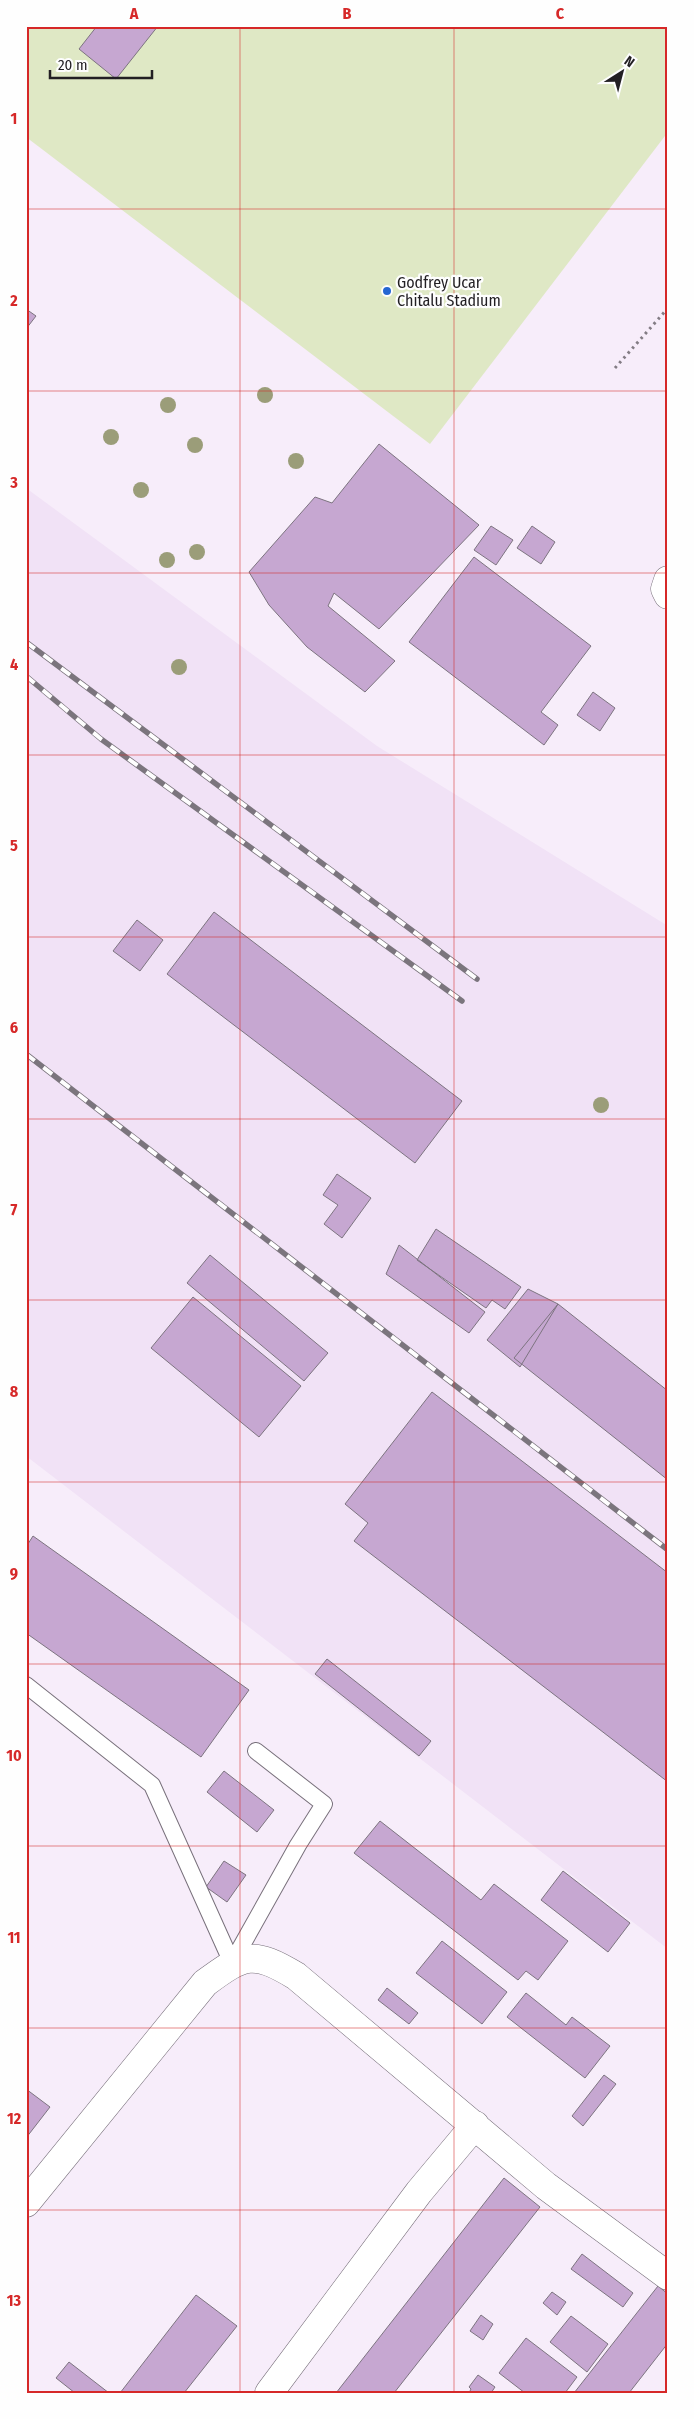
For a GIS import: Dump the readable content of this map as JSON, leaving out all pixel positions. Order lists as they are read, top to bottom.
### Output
{
  "places": ["Godfrey Ucar Chitalu Stadium"],
  "scale_bar": "20 m",
  "north": "top right",
  "grid": {
    "columns": ["A", "B", "C"],
    "rows": [
      "1",
      "2",
      "3",
      "4",
      "5",
      "6",
      "7",
      "8",
      "9",
      "10",
      "11",
      "12",
      "13"
    ]
  }
}
